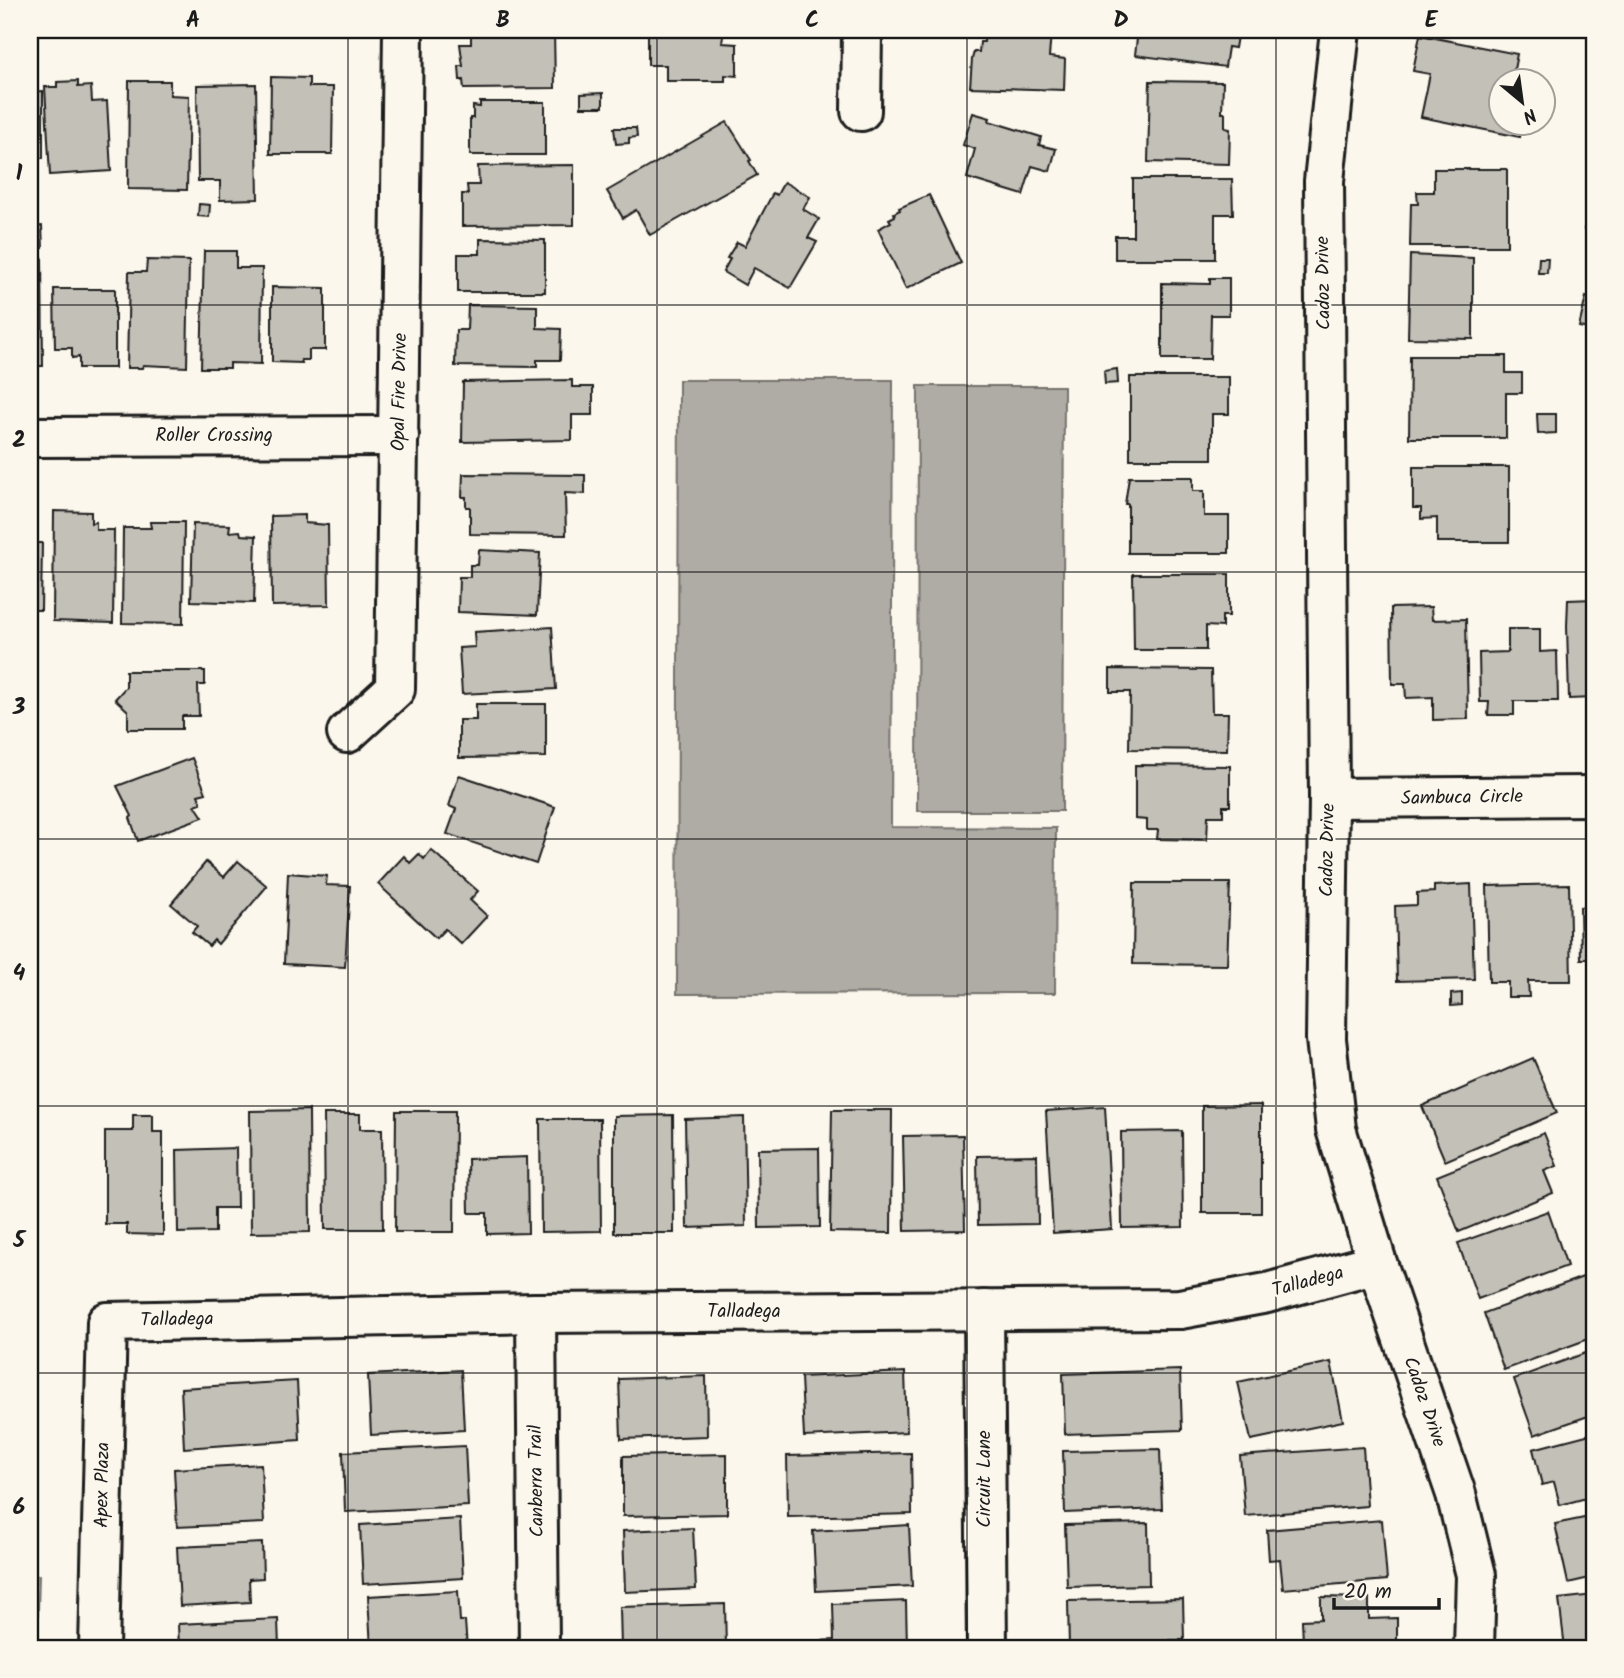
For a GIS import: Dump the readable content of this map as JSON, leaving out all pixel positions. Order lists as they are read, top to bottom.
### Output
{
  "streets": {
    "street": [
      "Cadoz Drive",
      "Opal Fire Drive",
      "Roller Crossing",
      "Sambuca Circle",
      "Talladega",
      "Circuit Lane",
      "Canberra Trail",
      "Apex Plaza"
    ]
  },
  "crossings": [
    ["Cadoz Drive", "Sambuca Circle"],
    ["Cadoz Drive", "Talladega"],
    ["Opal Fire Drive", "Roller Crossing"],
    ["Talladega", "Circuit Lane"],
    ["Talladega", "Canberra Trail"],
    ["Talladega", "Apex Plaza"]
  ],
  "scale_bar": "20 m",
  "north": "bottom right",
  "grid": {
    "columns": [
      "A",
      "B",
      "C",
      "D",
      "E"
    ],
    "rows": [
      "1",
      "2",
      "3",
      "4",
      "5",
      "6"
    ]
  }
}
